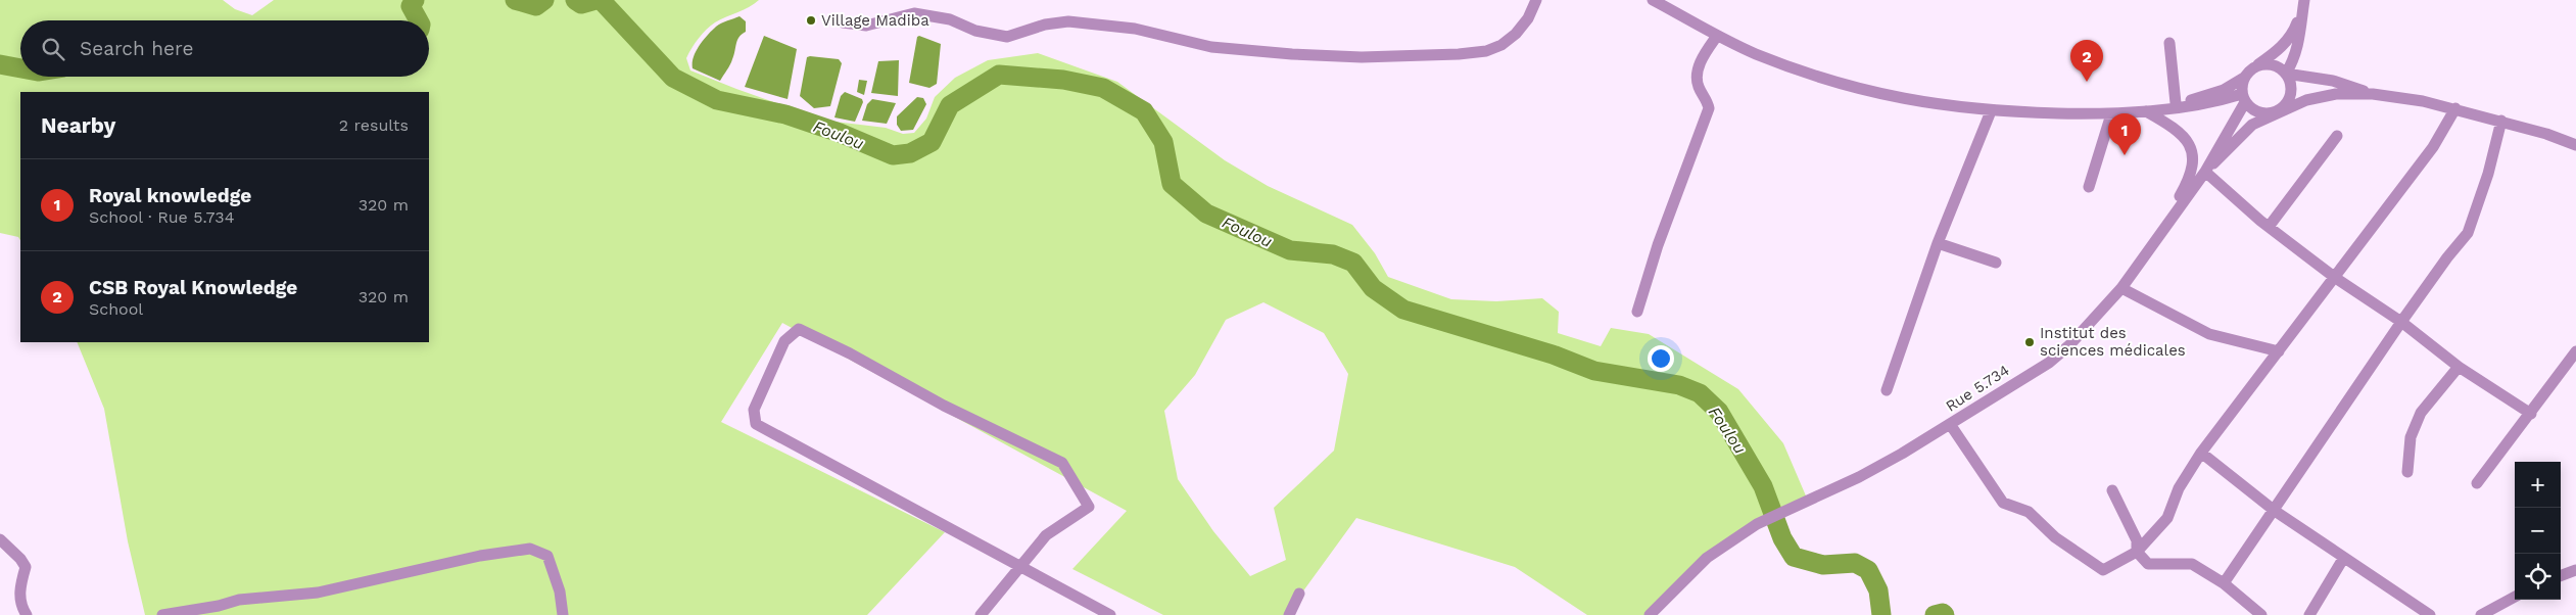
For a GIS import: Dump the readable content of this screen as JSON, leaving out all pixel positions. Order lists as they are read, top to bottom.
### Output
{
  "streets": {
    "street": ["Rue 5.734"]
  },
  "water": ["Foulou"],
  "places": ["Village Madiba", "Institut des sciences médicales"],
  "page": {
    "search": "Search here",
    "pins": ["2", "1"],
    "heading": ["Nearby", "2 results"],
    "list": [
      {
        "mark": "1",
        "name": "Royal knowledge",
        "note": "School · Rue 5.734",
        "value": "320 m"
      },
      {
        "mark": "2",
        "name": "CSB Royal Knowledge",
        "note": "School",
        "value": "320 m"
      }
    ],
    "map_buttons": ["+", "−"]
  }
}
